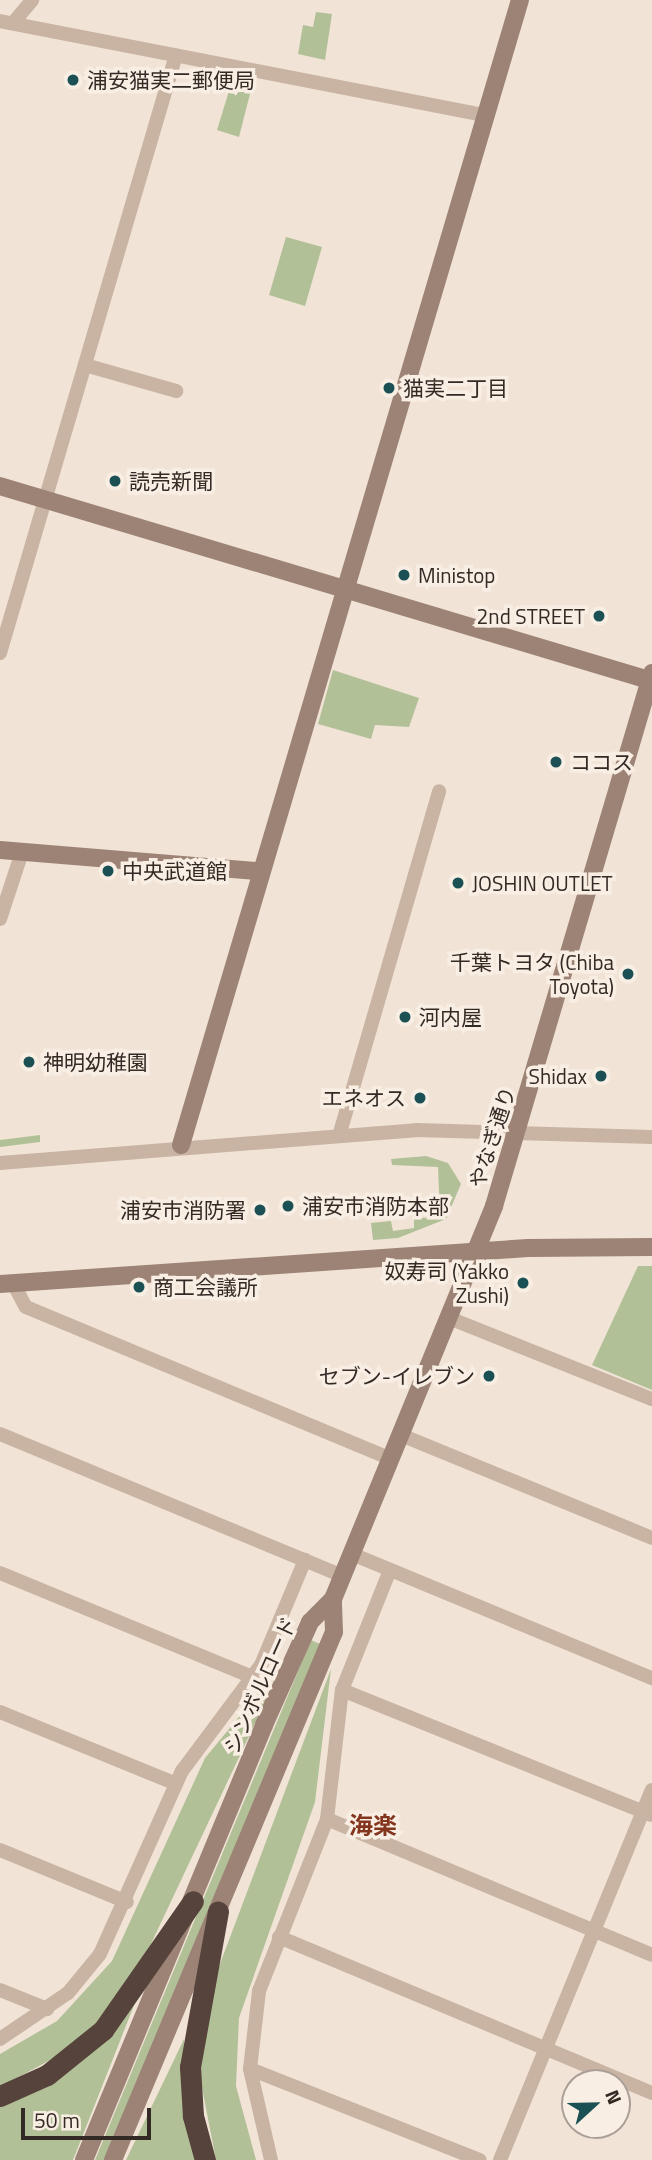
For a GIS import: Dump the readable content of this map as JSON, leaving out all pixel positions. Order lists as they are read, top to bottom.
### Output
{
  "streets": {
    "street": ["やなぎ通り", "シンボルロード"]
  },
  "crossings": [
    ["やなぎ通り", "シンボルロード"]
  ],
  "districts": ["海楽"],
  "places": [
    "浦安猫実二郵便局",
    "猫実二丁目",
    "読売新聞",
    "Ministop",
    "2nd STREET",
    "ココス",
    "中央武道館",
    "JOSHIN OUTLET",
    "千葉トヨタ (Chiba Toyota)",
    "河内屋",
    "神明幼稚園",
    "Shidax",
    "エネオス",
    "浦安市消防本部",
    "浦安市消防署",
    "奴寿司 (Yakko Zushi)",
    "商工会議所",
    "セブン-イレブン"
  ],
  "scale_bar": "50 m",
  "north": "right"
}
